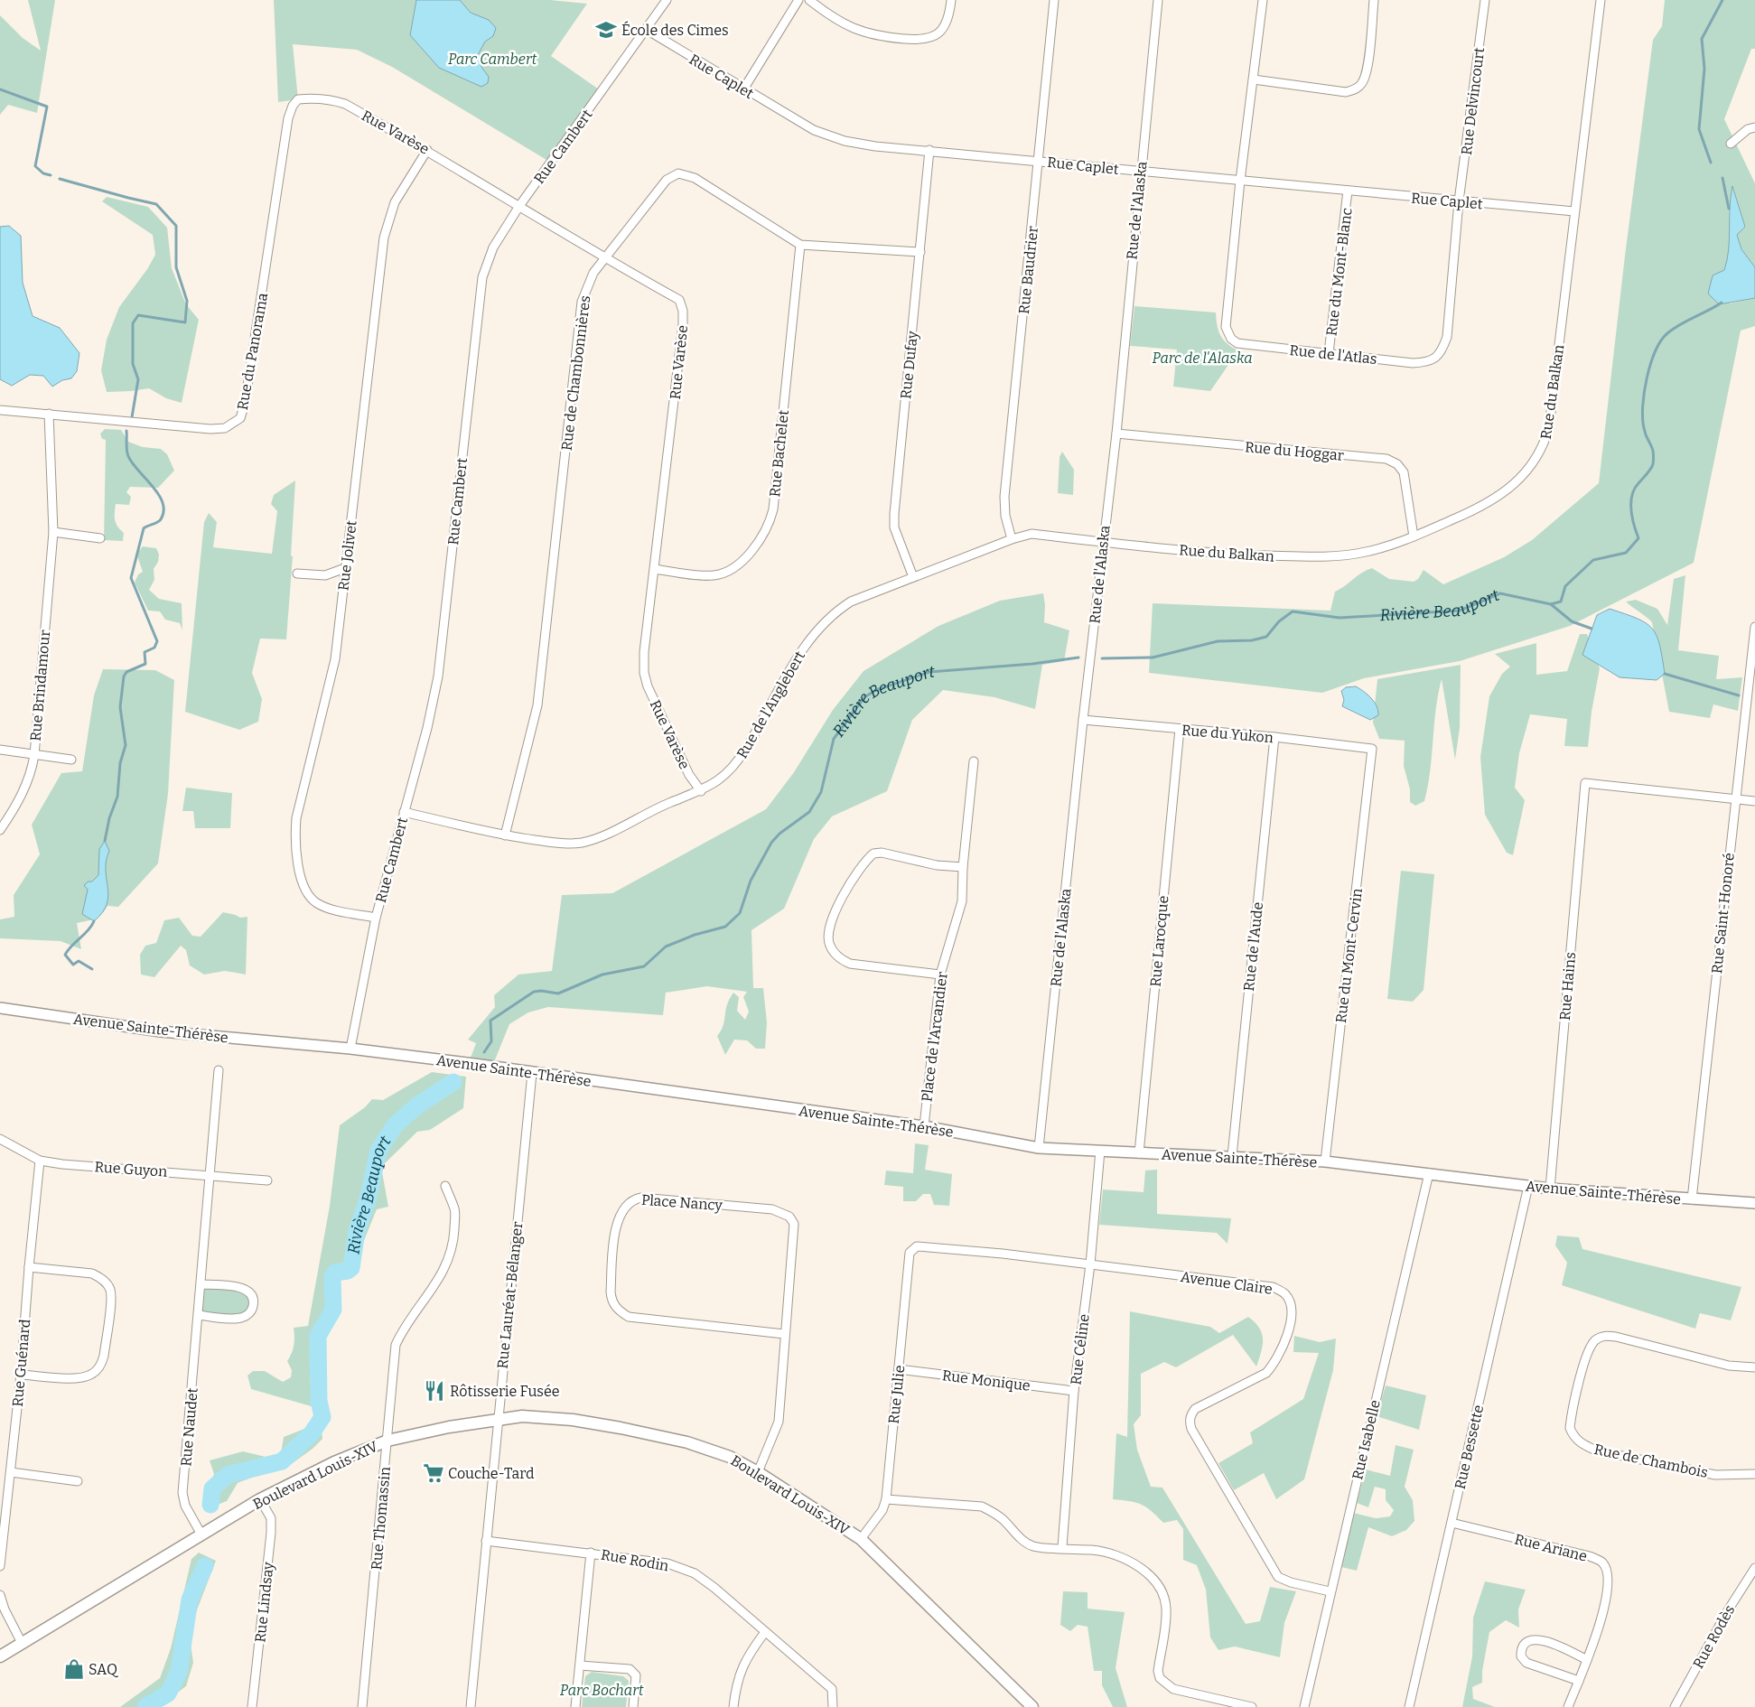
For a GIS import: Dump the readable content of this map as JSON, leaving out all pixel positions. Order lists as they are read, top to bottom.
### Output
{
  "streets": {
    "main road": ["Boulevard Louis-XIV"],
    "street": [
      "Rue Caplet",
      "Rue Delvincourt",
      "Rue Varèse",
      "Rue Cambert",
      "Rue de l'Alaska",
      "Rue Baudrier",
      "Rue du Mont-Blanc",
      "Rue du Panorama",
      "Rue de l'Atlas",
      "Rue Dufay",
      "Rue de Chambonnières",
      "Rue du Balkan",
      "Rue du Hoggar",
      "Rue Bachelet",
      "Rue Jolivet",
      "Rue Brindamour",
      "Rue de l'Anglebert",
      "Rue du Yukon",
      "Rue Saint-Honoré",
      "Rue Larocque",
      "Rue de l'Aude",
      "Rue du Mont-Cervin",
      "Rue Hains",
      "Avenue Sainte-Thérèse",
      "Place de l'Arcandier",
      "Rue Guyon",
      "Place Nancy",
      "Avenue Claire",
      "Rue Lauréat-Bélanger",
      "Rue Céline",
      "Rue Guénard",
      "Rue Monique",
      "Rue Julie",
      "Rue Naudet",
      "Rue Isabelle",
      "Rue Bessette",
      "Rue de Chambois",
      "Rue Thomassin",
      "Rue Ariane",
      "Rue Rodin",
      "Rue Lindsay",
      "Rue Rodès"
    ]
  },
  "crossings": [
    ["Rue Caplet", "Rue Delvincourt"],
    ["Rue Caplet", "Rue Cambert"],
    ["Rue Caplet", "Rue de l'Alaska"],
    ["Rue Caplet", "Rue Baudrier"],
    ["Rue Caplet", "Rue du Mont-Blanc"],
    ["Rue Caplet", "Rue de l'Atlas"],
    ["Rue Caplet", "Rue Dufay"],
    ["Rue Caplet", "Rue du Balkan"],
    ["Rue Delvincourt", "Rue de l'Atlas"],
    ["Rue Varèse", "Rue Cambert"],
    ["Rue Varèse", "Rue du Panorama"],
    ["Rue Varèse", "Rue de Chambonnières"],
    ["Rue Varèse", "Rue Bachelet"],
    ["Rue Varèse", "Rue Jolivet"],
    ["Rue Varèse", "Rue de l'Anglebert"],
    ["Rue Cambert", "Rue Jolivet"],
    ["Rue Cambert", "Rue de l'Anglebert"],
    ["Rue Cambert", "Avenue Sainte-Thérèse"],
    ["Rue de l'Alaska", "Rue du Balkan"],
    ["Rue de l'Alaska", "Rue du Hoggar"],
    ["Rue de l'Alaska", "Rue de l'Anglebert"],
    ["Rue de l'Alaska", "Rue du Yukon"],
    ["Rue de l'Alaska", "Avenue Sainte-Thérèse"],
    ["Rue Baudrier", "Rue de l'Anglebert"],
    ["Rue du Mont-Blanc", "Rue de l'Atlas"],
    ["Rue du Panorama", "Rue Brindamour"],
    ["Rue Dufay", "Rue de Chambonnières"],
    ["Rue Dufay", "Rue de l'Anglebert"],
    ["Rue de Chambonnières", "Rue Bachelet"],
    ["Rue de Chambonnières", "Rue de l'Anglebert"],
    ["Rue du Balkan", "Rue du Hoggar"],
    ["Rue du Balkan", "Rue de l'Anglebert"],
    ["Rue du Yukon", "Rue Larocque"],
    ["Rue du Yukon", "Rue de l'Aude"],
    ["Rue du Yukon", "Rue du Mont-Cervin"],
    ["Rue Saint-Honoré", "Rue Hains"],
    ["Rue Saint-Honoré", "Avenue Sainte-Thérèse"],
    ["Rue Larocque", "Avenue Sainte-Thérèse"],
    ["Rue de l'Aude", "Avenue Sainte-Thérèse"],
    ["Rue du Mont-Cervin", "Avenue Sainte-Thérèse"],
    ["Rue Hains", "Avenue Sainte-Thérèse"],
    ["Avenue Sainte-Thérèse", "Place de l'Arcandier"],
    ["Avenue Sainte-Thérèse", "Rue Lauréat-Bélanger"],
    ["Avenue Sainte-Thérèse", "Rue Céline"],
    ["Avenue Sainte-Thérèse", "Rue Isabelle"],
    ["Avenue Sainte-Thérèse", "Rue Bessette"],
    ["Rue Guyon", "Rue Guénard"],
    ["Rue Guyon", "Rue Naudet"],
    ["Place Nancy", "Boulevard Louis-XIV"],
    ["Avenue Claire", "Rue Céline"],
    ["Avenue Claire", "Rue Julie"],
    ["Avenue Claire", "Rue Isabelle"],
    ["Rue Lauréat-Bélanger", "Boulevard Louis-XIV"],
    ["Rue Lauréat-Bélanger", "Rue Rodin"],
    ["Rue Céline", "Rue Monique"],
    ["Rue Monique", "Rue Julie"],
    ["Rue Julie", "Boulevard Louis-XIV"],
    ["Rue Naudet", "Boulevard Louis-XIV"],
    ["Rue Bessette", "Rue Ariane"],
    ["Boulevard Louis-XIV", "Rue Thomassin"],
    ["Boulevard Louis-XIV", "Rue Lindsay"]
  ],
  "water": ["Rivière Beauport"],
  "parks": ["Parc Cambert", "Parc de l'Alaska", "Parc Bochart"],
  "places": {
    "school or university": ["École des Cimes"],
    "restaurant": ["Rôtisserie Fusée"],
    "supermarket": ["Couche-Tard"],
    "shop": ["SAQ"]
  }
}
